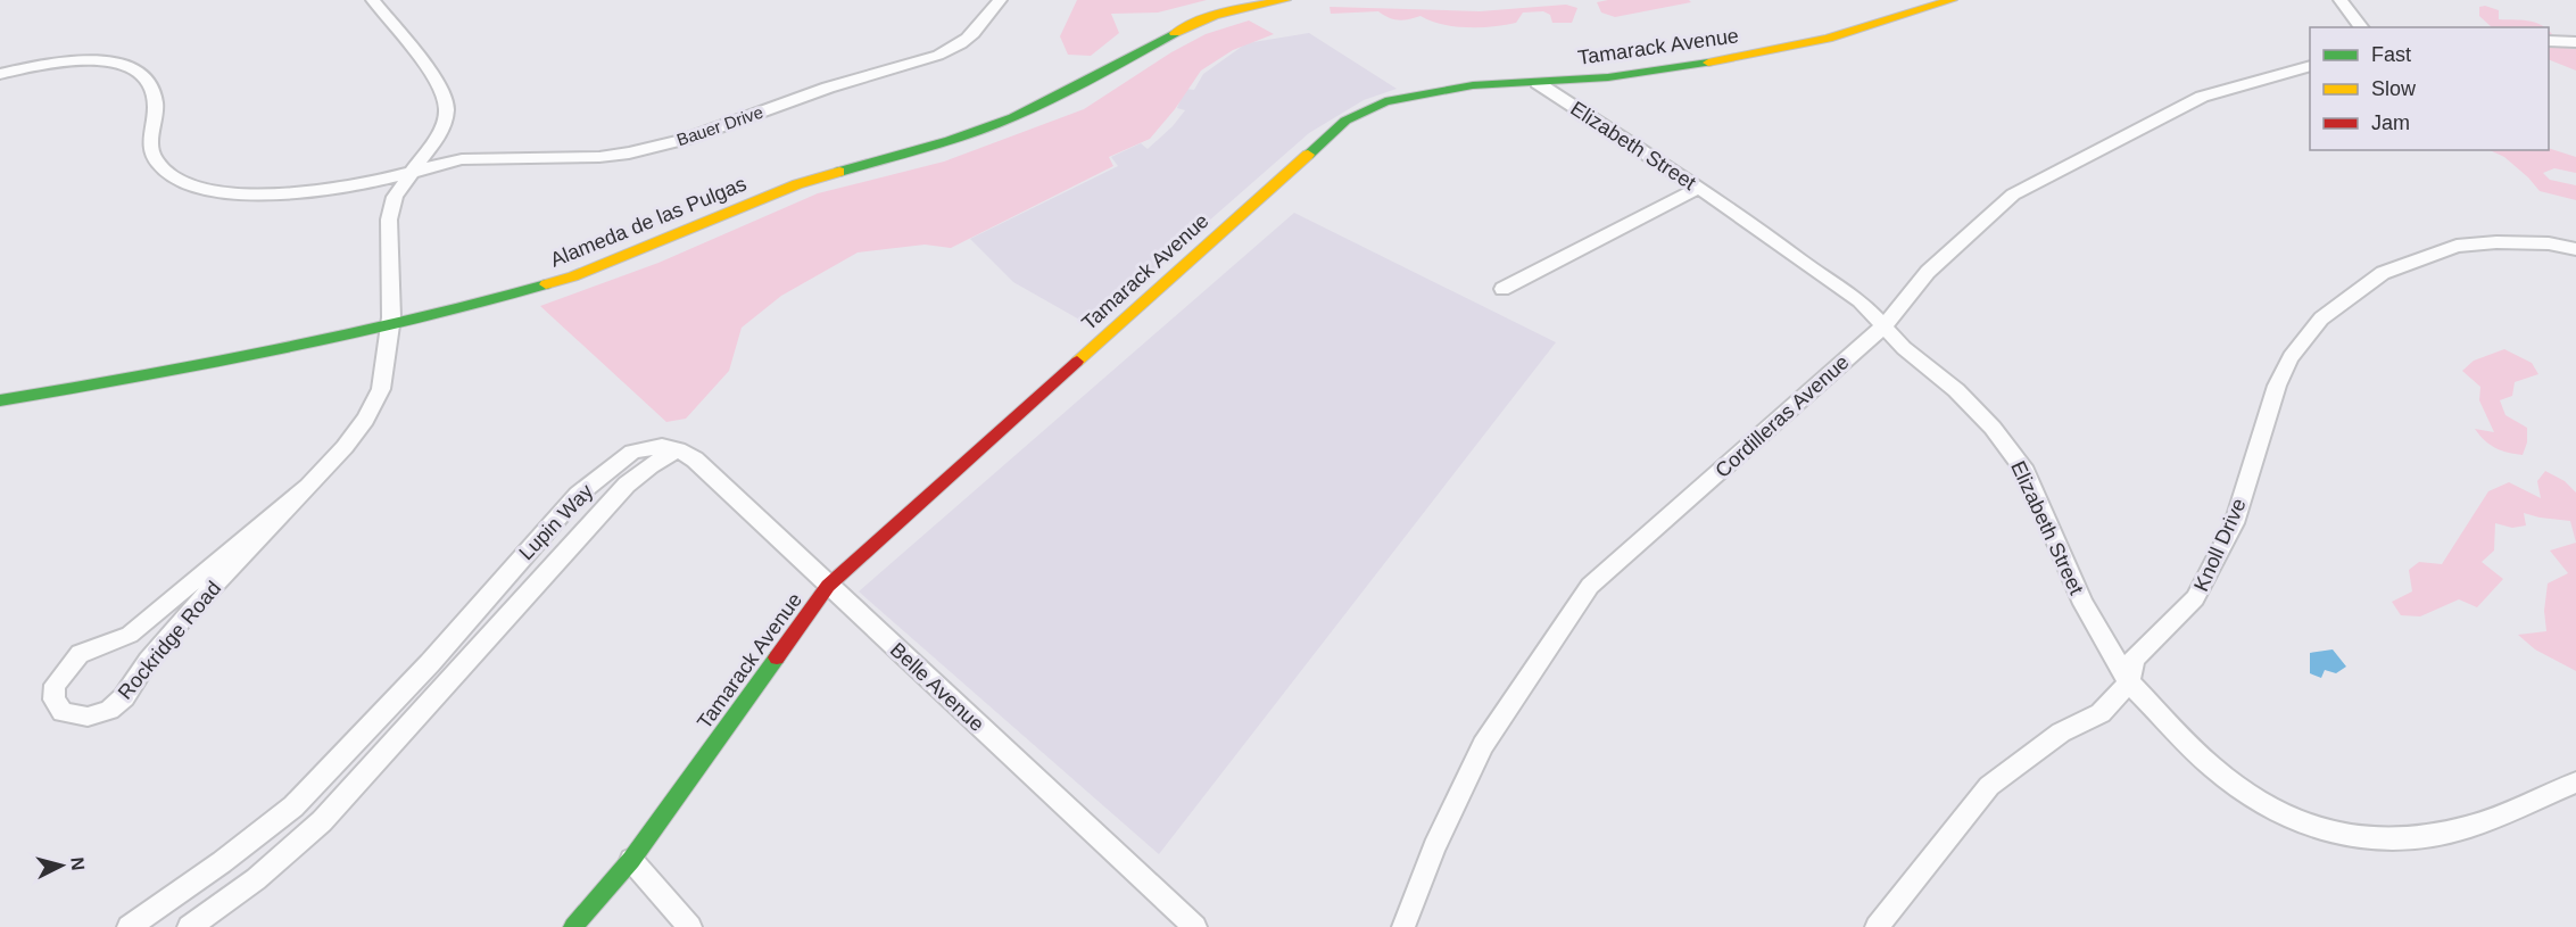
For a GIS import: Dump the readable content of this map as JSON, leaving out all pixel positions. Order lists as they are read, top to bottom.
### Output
{
  "streets": {
    "street": [
      "Tamarack Avenue",
      "Bauer Drive",
      "Elizabeth Street",
      "Alameda de las Pulgas",
      "Cordilleras Avenue",
      "Lupin Way",
      "Knoll Drive",
      "Rockridge Road",
      "Belle Avenue"
    ]
  },
  "crossings": [
    ["Tamarack Avenue", "Elizabeth Street"],
    ["Tamarack Avenue", "Belle Avenue"],
    ["Bauer Drive", "Rockridge Road"],
    ["Elizabeth Street", "Cordilleras Avenue"],
    ["Elizabeth Street", "Knoll Drive"],
    ["Alameda de las Pulgas", "Rockridge Road"],
    ["Lupin Way", "Belle Avenue"]
  ],
  "legend": ["Fast", "Slow", "Jam"],
  "north": "right"
}
